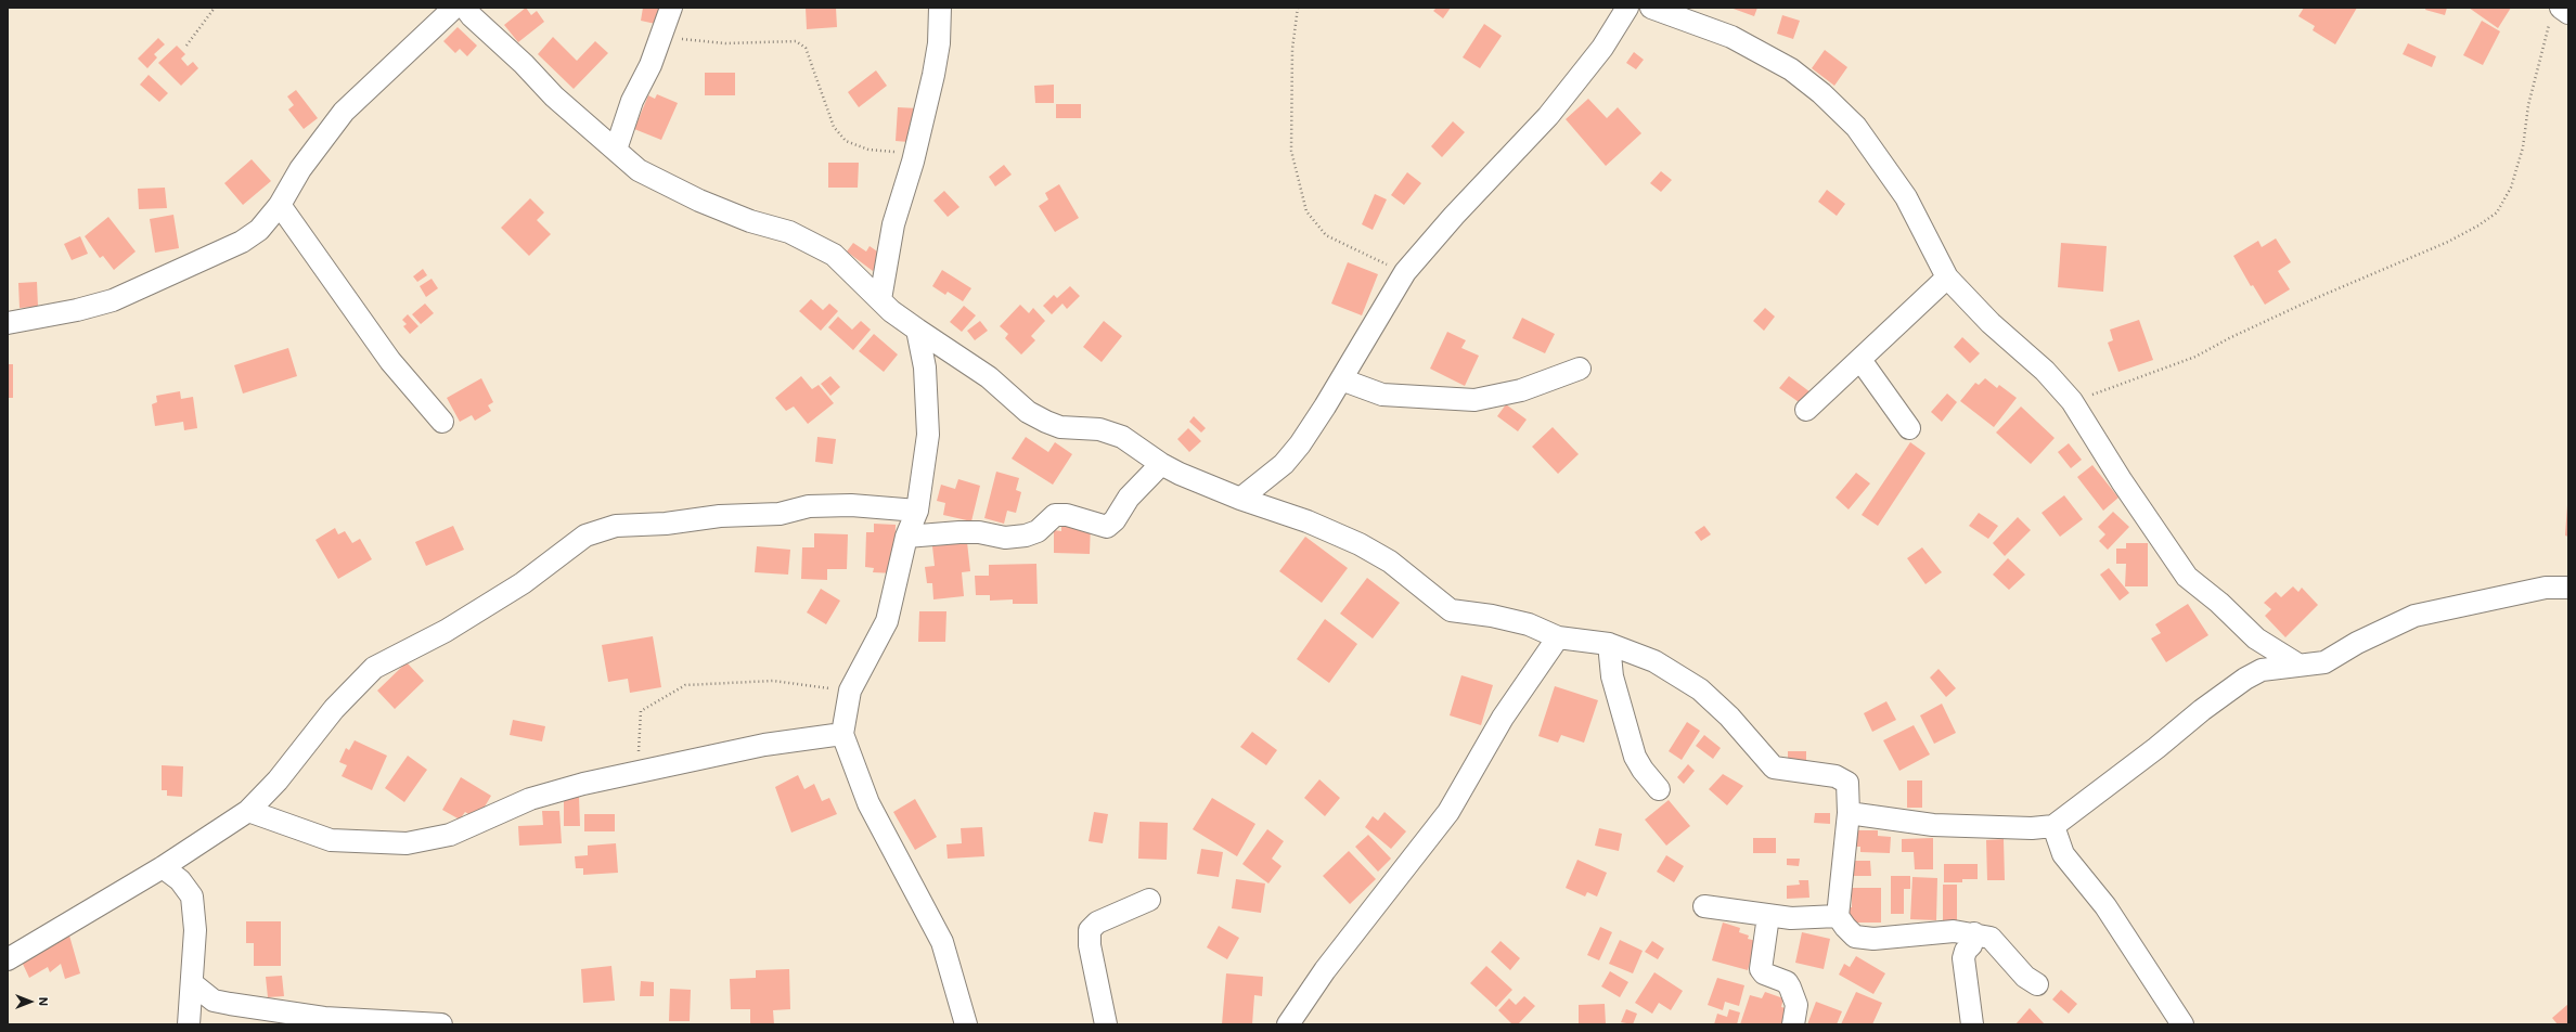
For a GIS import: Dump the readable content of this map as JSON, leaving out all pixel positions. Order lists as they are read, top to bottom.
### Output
{
  "north": "right"
}
